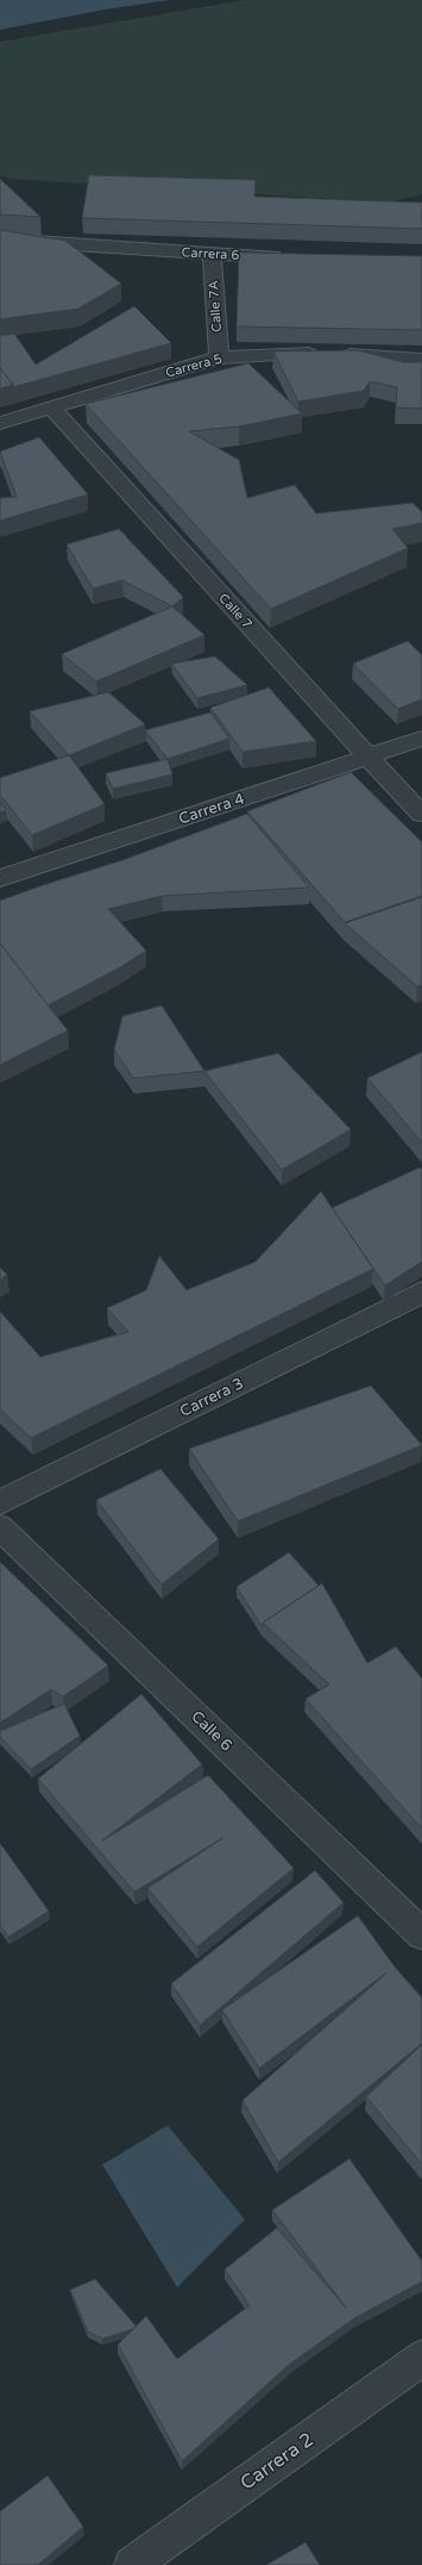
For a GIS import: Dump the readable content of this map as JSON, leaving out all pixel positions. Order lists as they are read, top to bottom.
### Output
{
  "streets": {
    "street": [
      "Carrera 6",
      "Calle 7A",
      "Carrera 5",
      "Calle 7",
      "Carrera 4",
      "Carrera 3",
      "Calle 6",
      "Carrera 2"
    ]
  },
  "crossings": [
    ["Carrera 6", "Calle 7A"],
    ["Calle 7A", "Carrera 5"],
    ["Carrera 5", "Calle 7"],
    ["Calle 7", "Carrera 4"]
  ]
}
